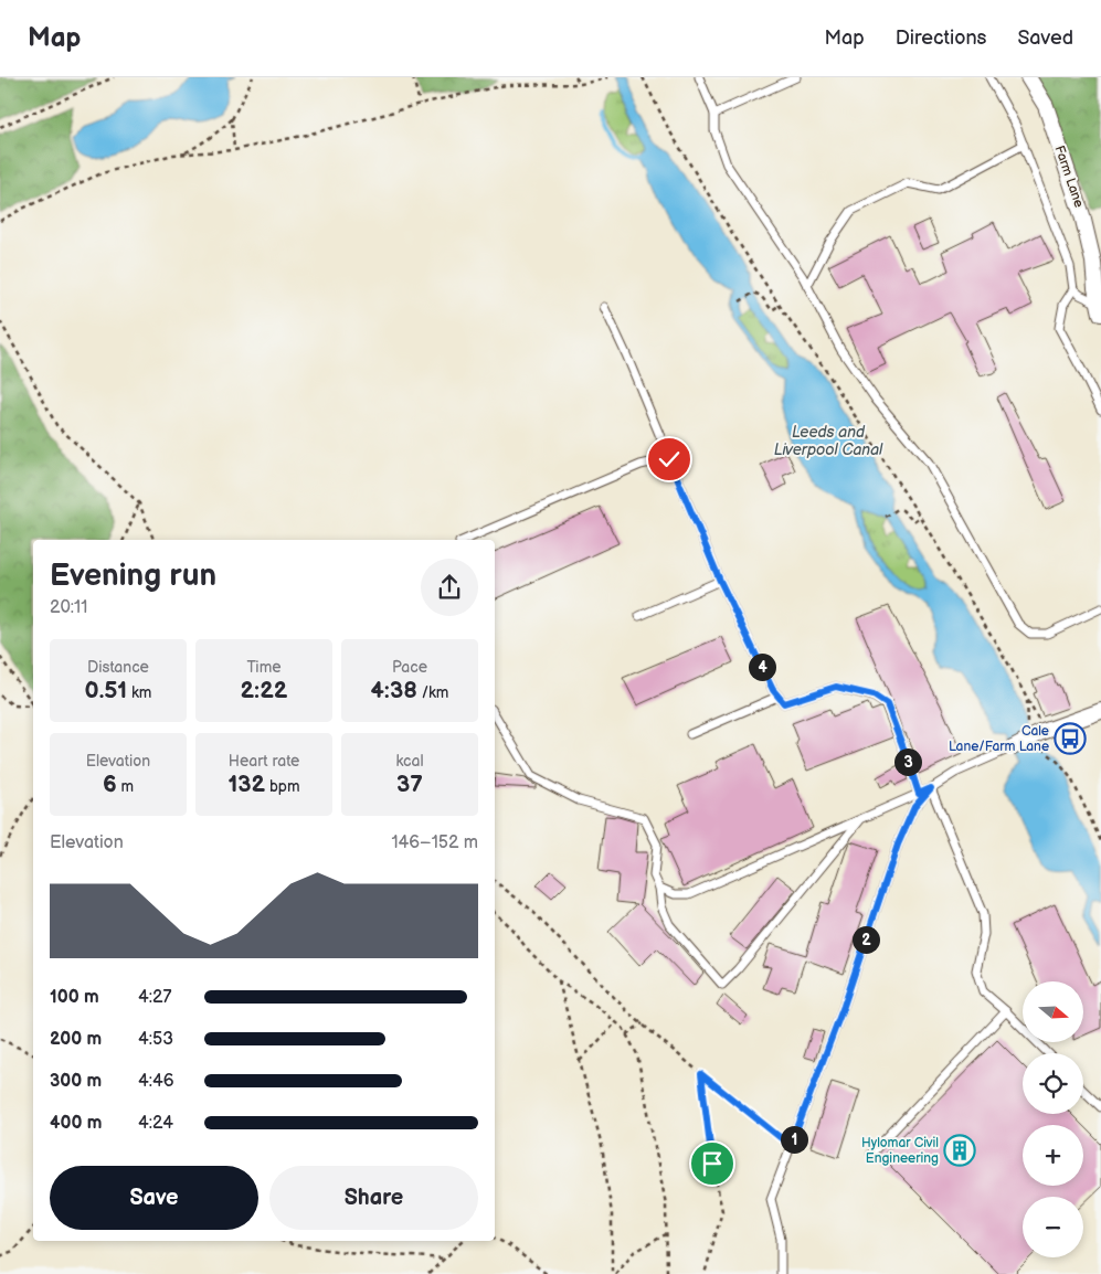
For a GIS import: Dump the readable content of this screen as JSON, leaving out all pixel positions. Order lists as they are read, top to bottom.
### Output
{
  "streets": {
    "street": ["Farm Lane"]
  },
  "water": ["Leeds and Liverpool Canal"],
  "places": {
    "bus stop": ["Cale Lane/Farm Lane"],
    "building": ["Hylomar Civil Engineering"]
  },
  "north": "right",
  "page": {
    "header": "Map",
    "nav": ["Map", "Directions", "Saved"],
    "heading": ["Evening run", "20:11"],
    "stats": [
      ["Distance", "0.51 km"],
      ["Time", "2:22"],
      ["Pace", "4:38 /km"],
      ["Elevation", "6 m"],
      ["Heart rate", "132 bpm"],
      ["kcal", "37"]
    ],
    "pins": [
      "4",
      "3",
      "2",
      "1"
    ],
    "chart": ["Elevation", "146–152 m"],
    "list": [
      {
        "name": "100 m",
        "note": "4:27"
      },
      {
        "name": "200 m",
        "note": "4:53"
      },
      {
        "name": "300 m",
        "note": "4:46"
      },
      {
        "name": "400 m",
        "note": "4:24"
      }
    ],
    "map_buttons": ["+", "−"],
    "buttons": ["Save", "Share"]
  }
}
